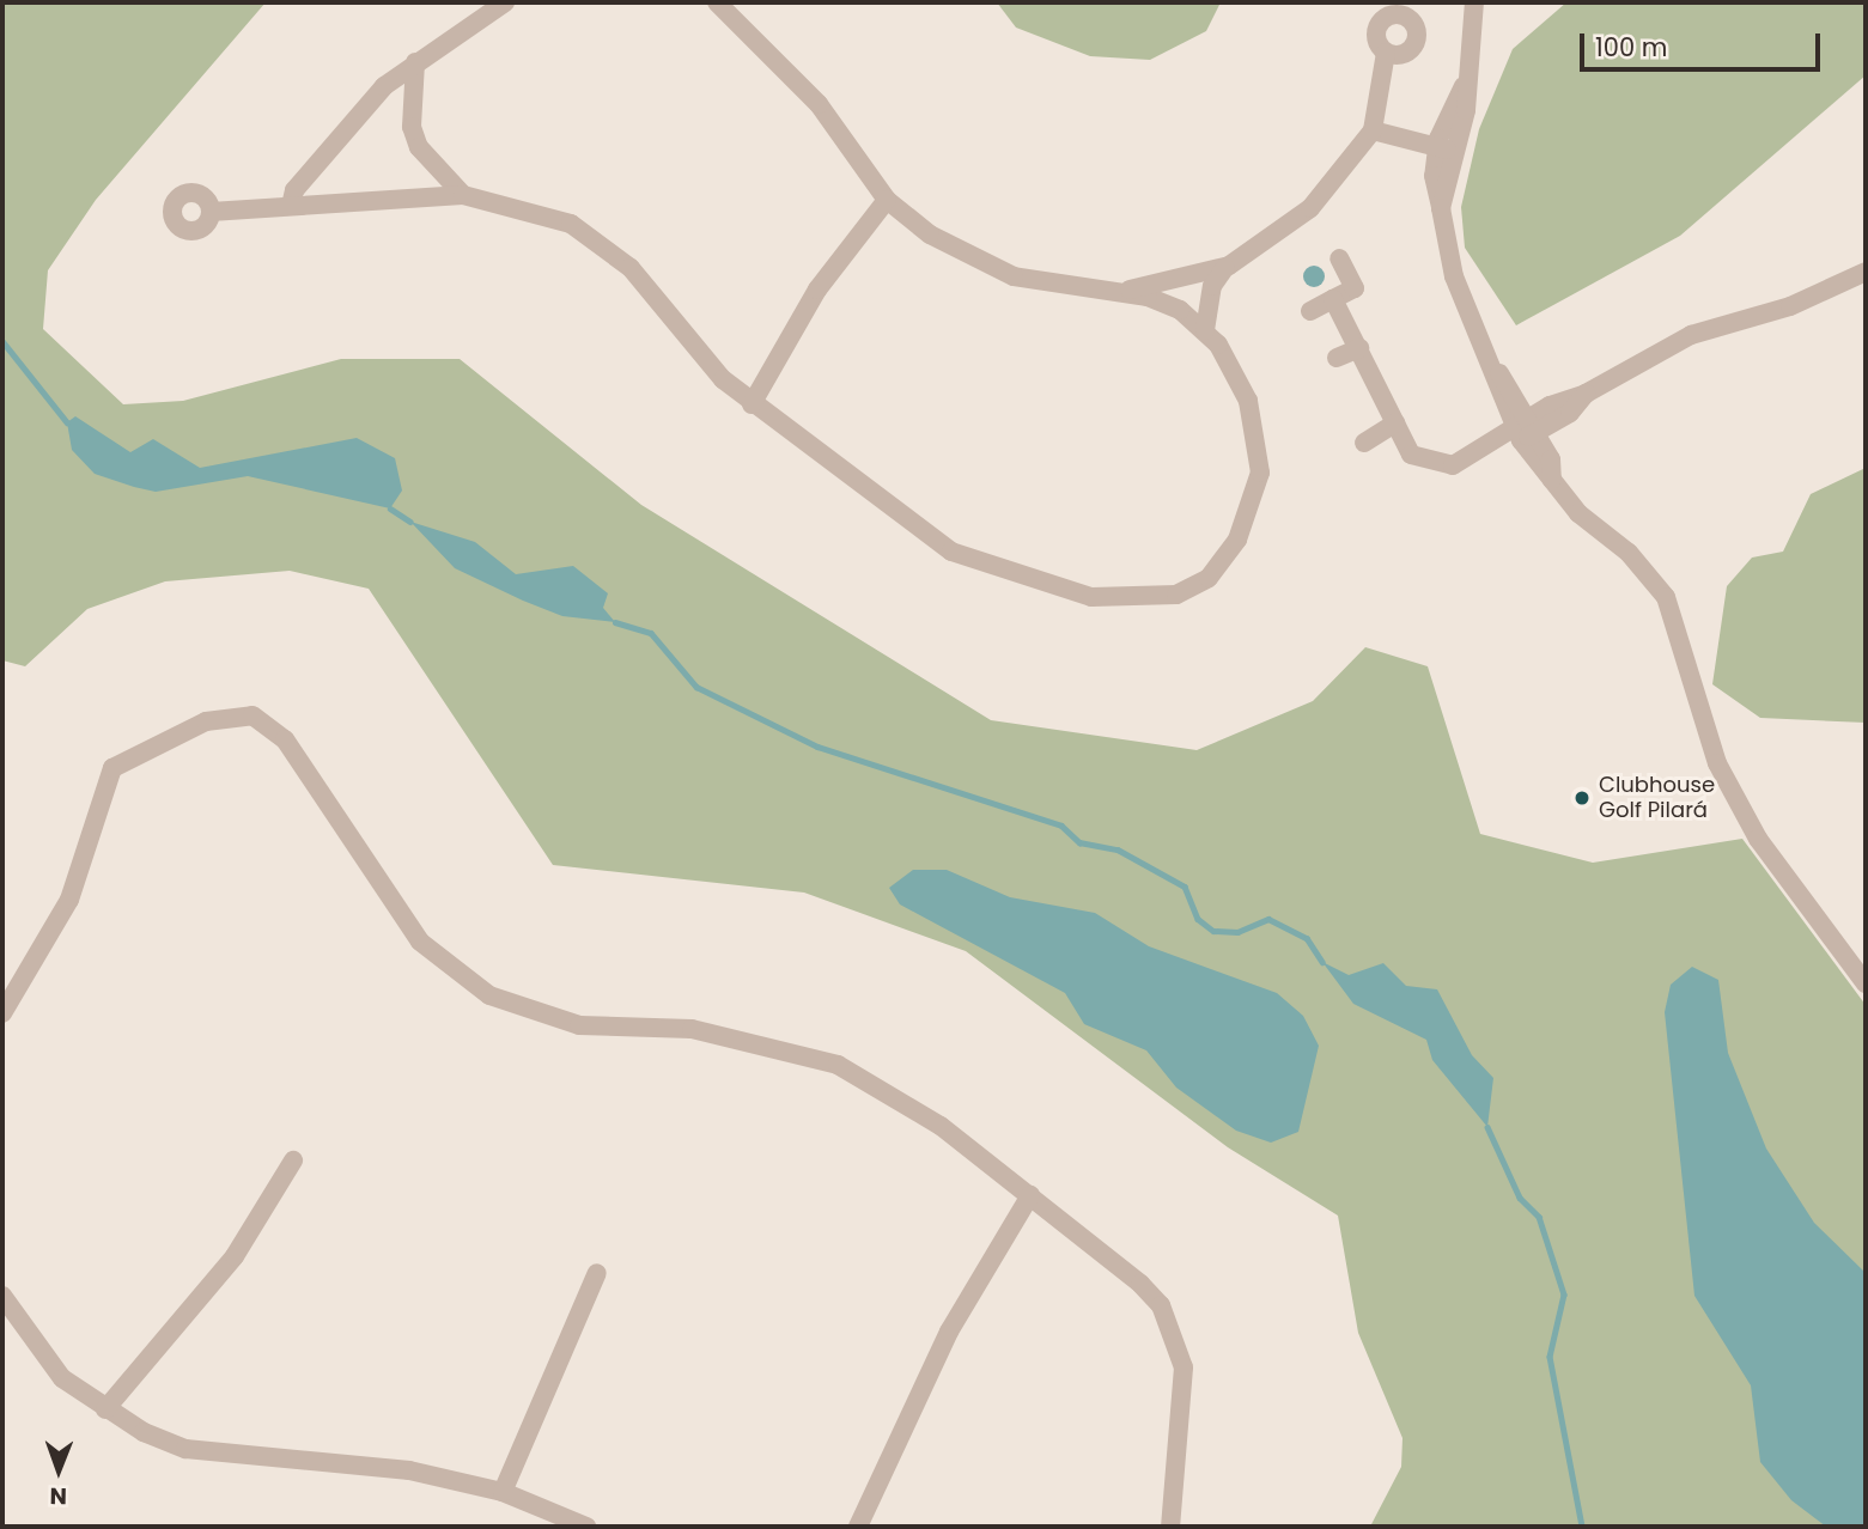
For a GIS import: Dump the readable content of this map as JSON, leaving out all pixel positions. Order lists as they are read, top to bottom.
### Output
{
  "places": ["Clubhouse Golf Pilará"],
  "scale_bar": "100 m",
  "north": "bottom"
}
